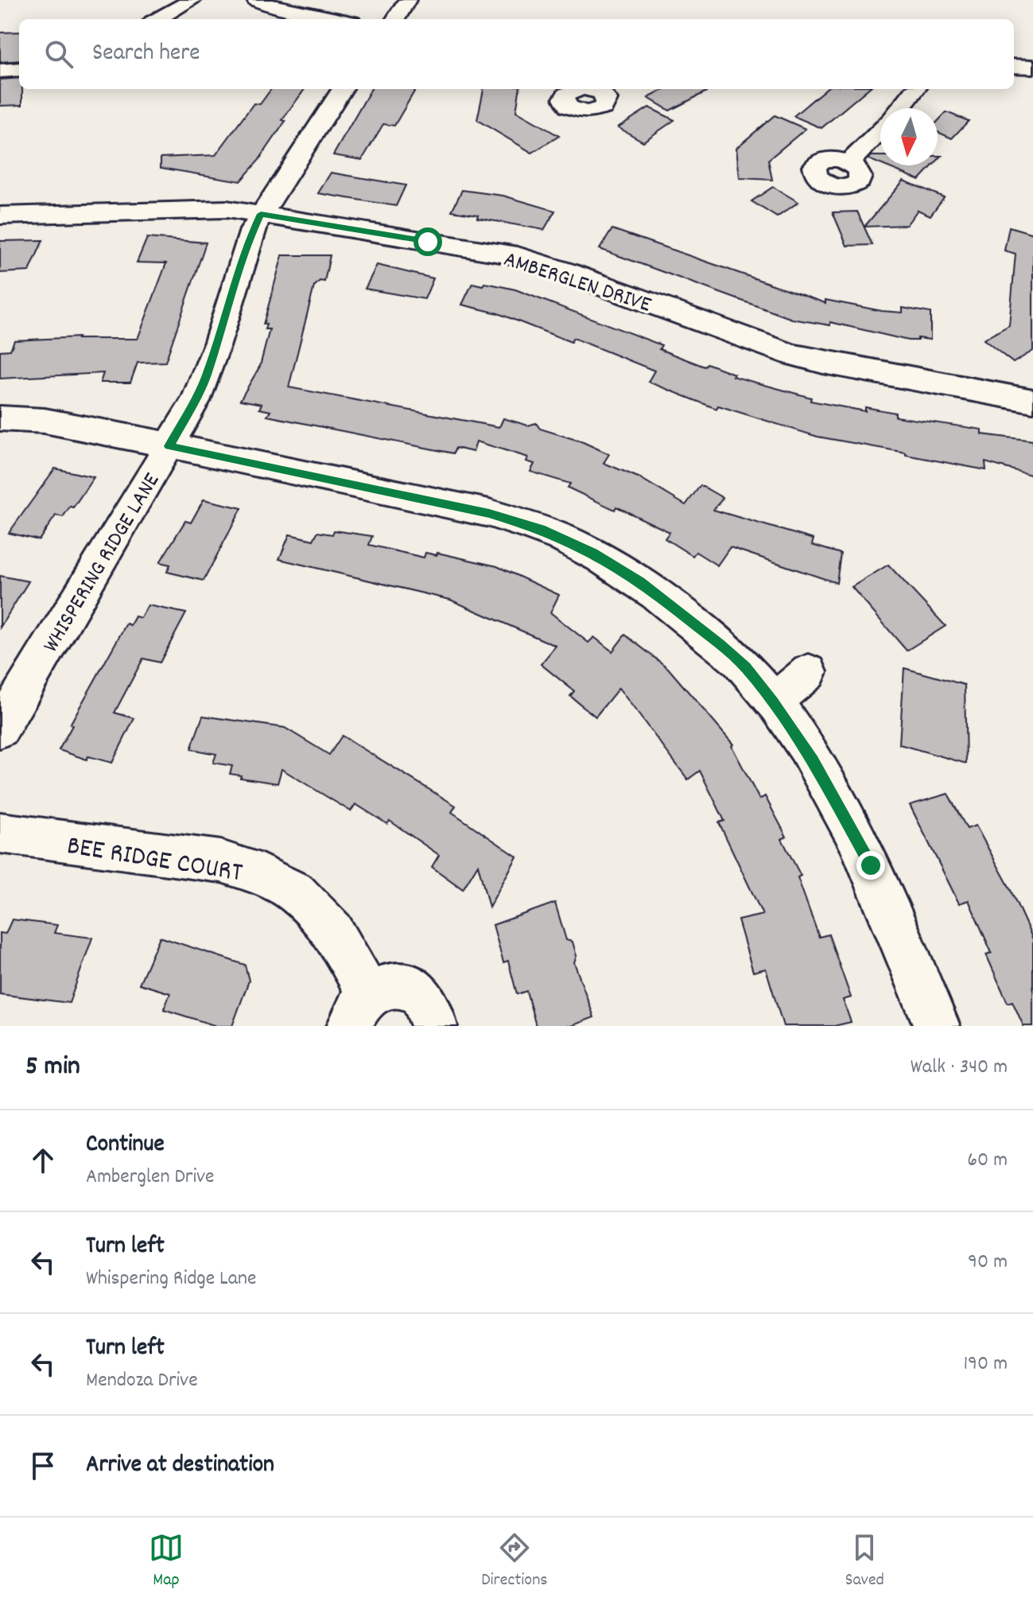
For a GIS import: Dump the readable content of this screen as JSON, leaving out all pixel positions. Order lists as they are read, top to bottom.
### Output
{
  "streets": {
    "street": ["AMBERGLEN DRIVE", "WHISPERING RIDGE LANE", "BEE RIDGE COURT"]
  },
  "crossings": [
    ["AMBERGLEN DRIVE", "WHISPERING RIDGE LANE"]
  ],
  "north": "bottom",
  "page": {
    "search": "Search here",
    "heading": ["5 min", "Walk · 340 m"],
    "list": [
      ["Continue", "Amberglen Drive", "60 m"],
      ["Turn left", "Whispering Ridge Lane", "90 m"],
      ["Turn left", "Mendoza Drive", "190 m"],
      "Arrive at destination"
    ],
    "nav": ["Map", "Directions", "Saved"]
  }
}
